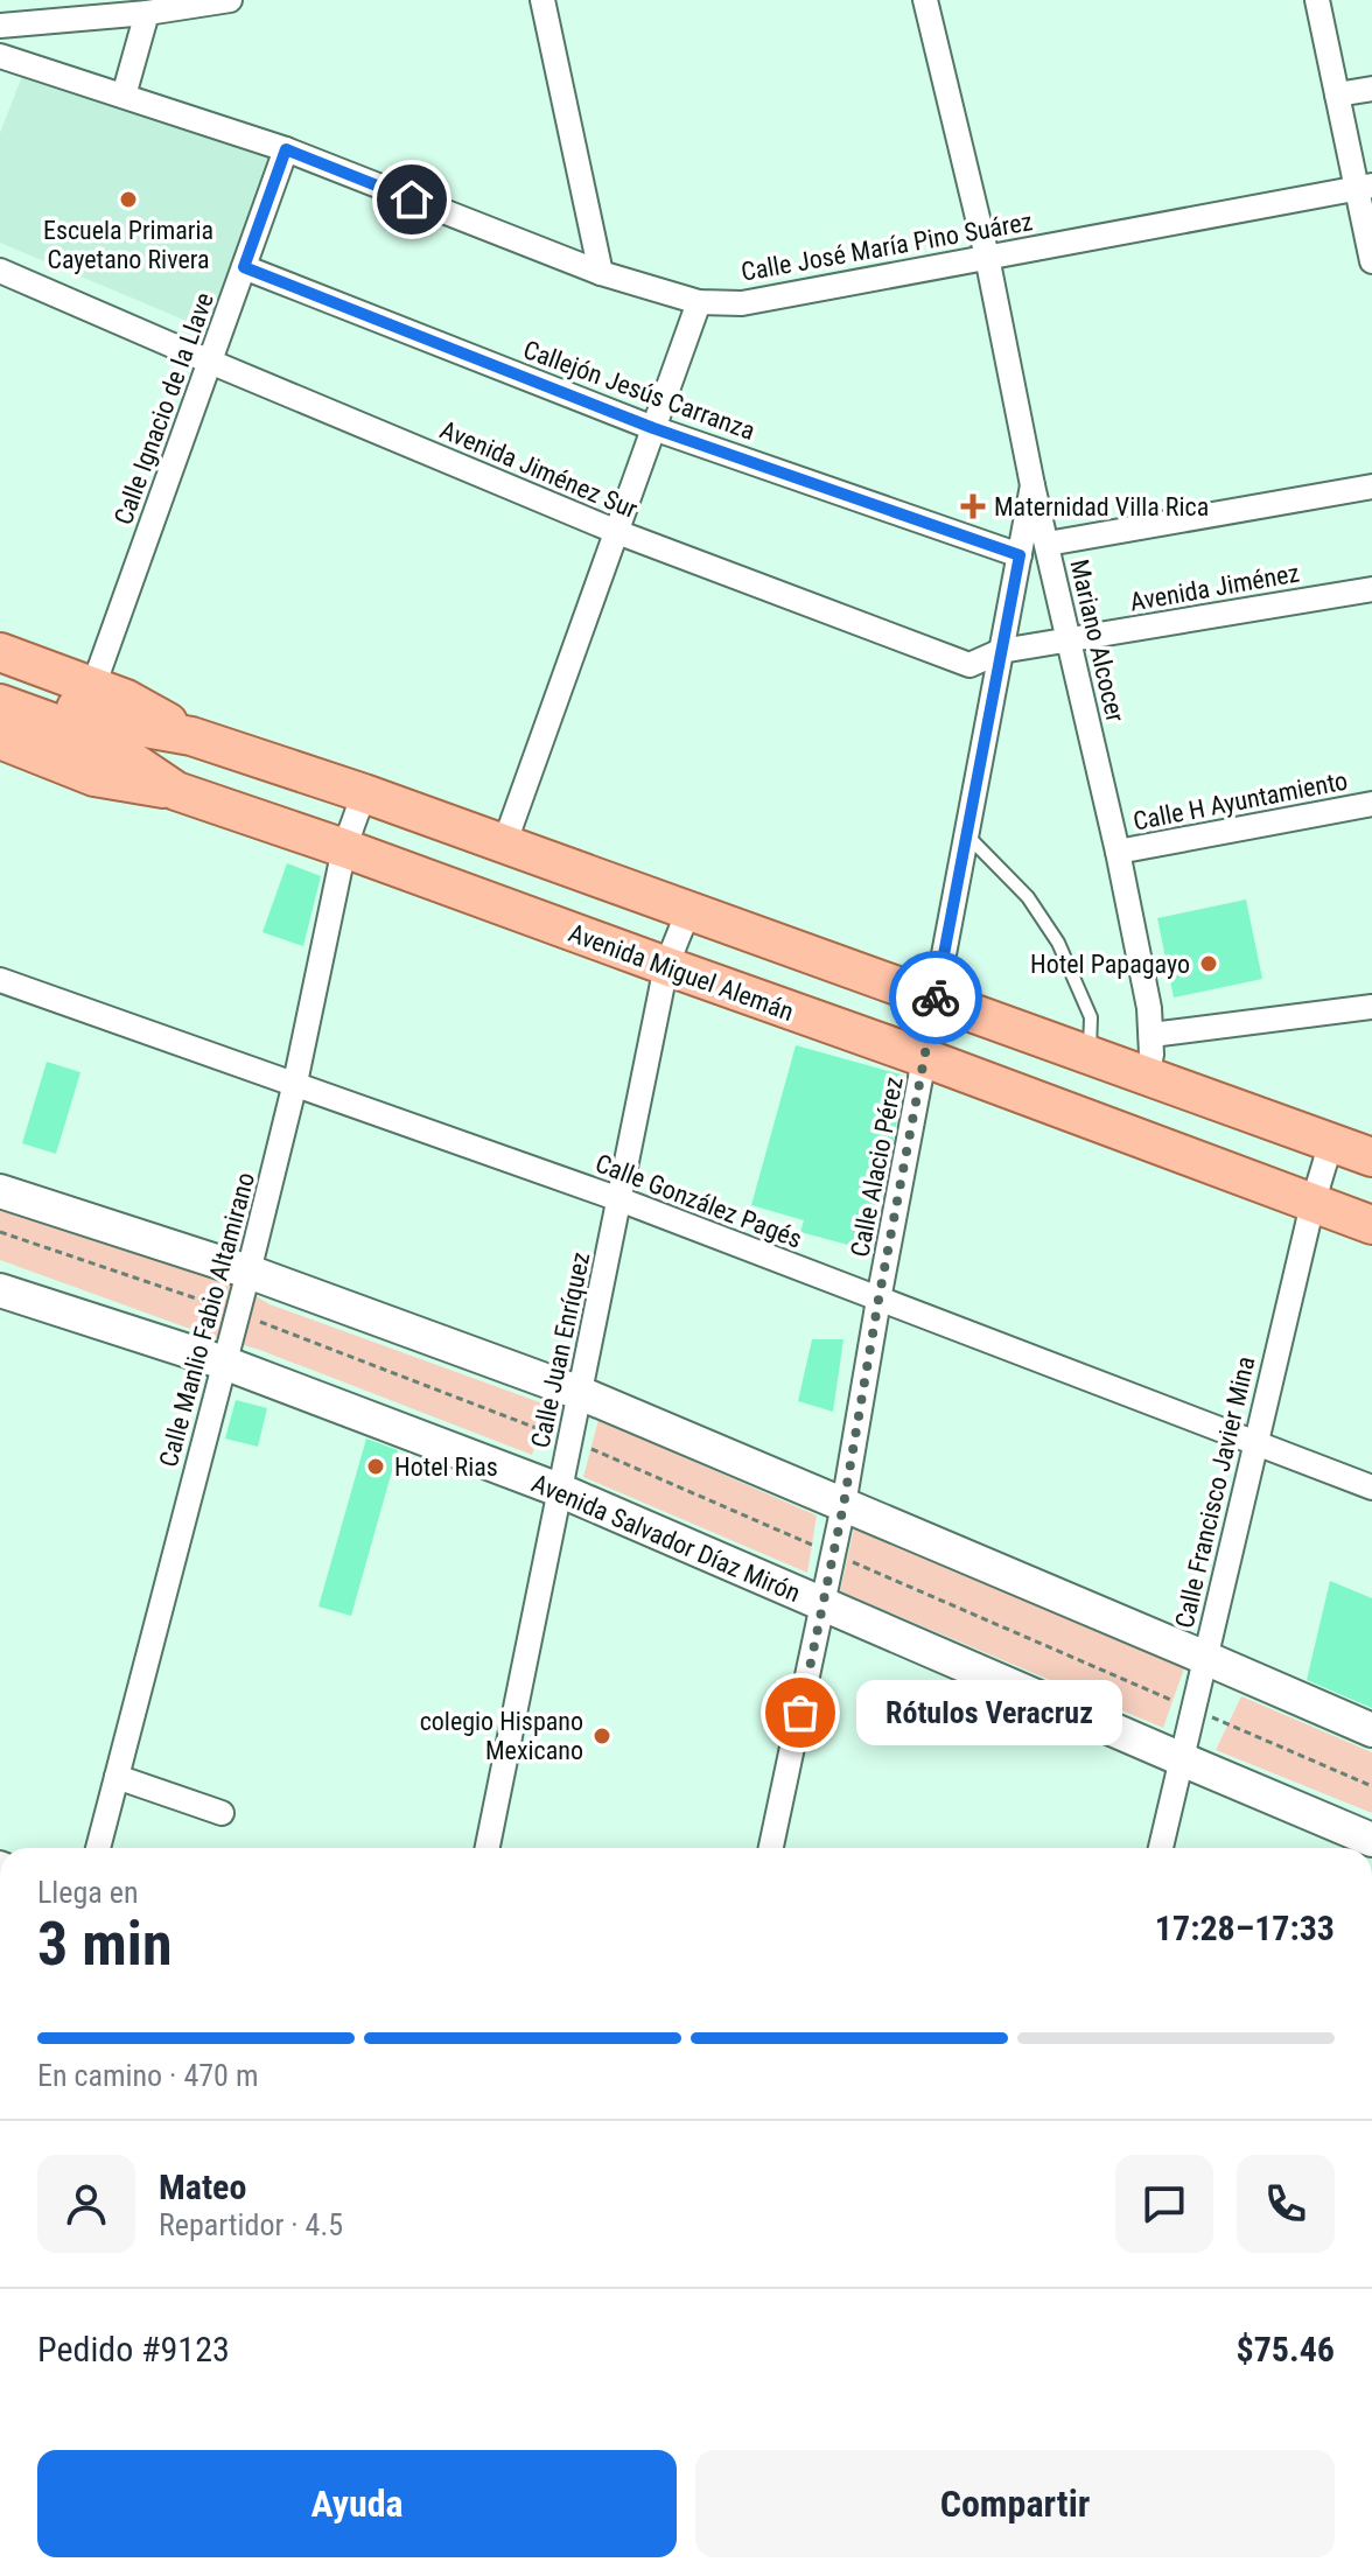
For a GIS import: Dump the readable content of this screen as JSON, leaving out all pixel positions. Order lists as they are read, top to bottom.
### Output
{
  "streets": {
    "main road": ["Avenida Miguel Alemán", "Avenida Salvador Díaz Mirón"],
    "street": [
      "Calle José María Pino Suárez",
      "Callejón Jesús Carranza",
      "Calle Ignacio de la Llave",
      "Avenida Jiménez Sur",
      "Avenida Jiménez",
      "Mariano Alcocer",
      "Calle H Ayuntamiento",
      "Calle Alacio Pérez",
      "Calle González Pagés",
      "Calle Manlio Fabio Altamirano",
      "Calle Juan Enríquez",
      "Calle Francisco Javier Mina"
    ]
  },
  "crossings": [
    ["Calle José María Pino Suárez", "Calle Ignacio de la Llave"],
    ["Calle José María Pino Suárez", "Mariano Alcocer"],
    ["Callejón Jesús Carranza", "Calle Ignacio de la Llave"],
    ["Callejón Jesús Carranza", "Calle Alacio Pérez"],
    ["Calle Ignacio de la Llave", "Avenida Jiménez Sur"],
    ["Avenida Jiménez Sur", "Avenida Jiménez"],
    ["Avenida Jiménez Sur", "Mariano Alcocer"],
    ["Avenida Jiménez Sur", "Calle Alacio Pérez"],
    ["Avenida Jiménez", "Mariano Alcocer"],
    ["Mariano Alcocer", "Calle H Ayuntamiento"],
    ["Mariano Alcocer", "Calle Alacio Pérez"],
    ["Avenida Miguel Alemán", "Calle Alacio Pérez"],
    ["Avenida Miguel Alemán", "Calle Manlio Fabio Altamirano"],
    ["Avenida Miguel Alemán", "Calle Juan Enríquez"],
    ["Avenida Miguel Alemán", "Calle Francisco Javier Mina"],
    ["Calle Alacio Pérez", "Calle González Pagés"],
    ["Calle Alacio Pérez", "Avenida Salvador Díaz Mirón"],
    ["Calle González Pagés", "Calle Manlio Fabio Altamirano"],
    ["Calle González Pagés", "Calle Juan Enríquez"],
    ["Calle González Pagés", "Calle Francisco Javier Mina"],
    ["Calle Manlio Fabio Altamirano", "Avenida Salvador Díaz Mirón"],
    ["Calle Juan Enríquez", "Avenida Salvador Díaz Mirón"],
    ["Calle Francisco Javier Mina", "Avenida Salvador Díaz Mirón"]
  ],
  "places": {
    "other": [
      "Escuela Primaria Cayetano Rivera",
      "Hotel Papagayo",
      "Hotel Rias",
      "Rótulos Veracruz",
      "colegio Hispano Mexicano"
    ],
    "health": ["Maternidad Villa Rica"]
  },
  "page": {
    "bubble": "Rótulos Veracruz",
    "heading": ["3 min", "Llega en", "17:28–17:33"],
    "panel": [
      "Mateo",
      "Repartidor · 4.5",
      "Pedido #9123",
      "$75.46"
    ],
    "bar": "En camino · 470 m",
    "buttons": ["Ayuda", "Compartir"]
  }
}
